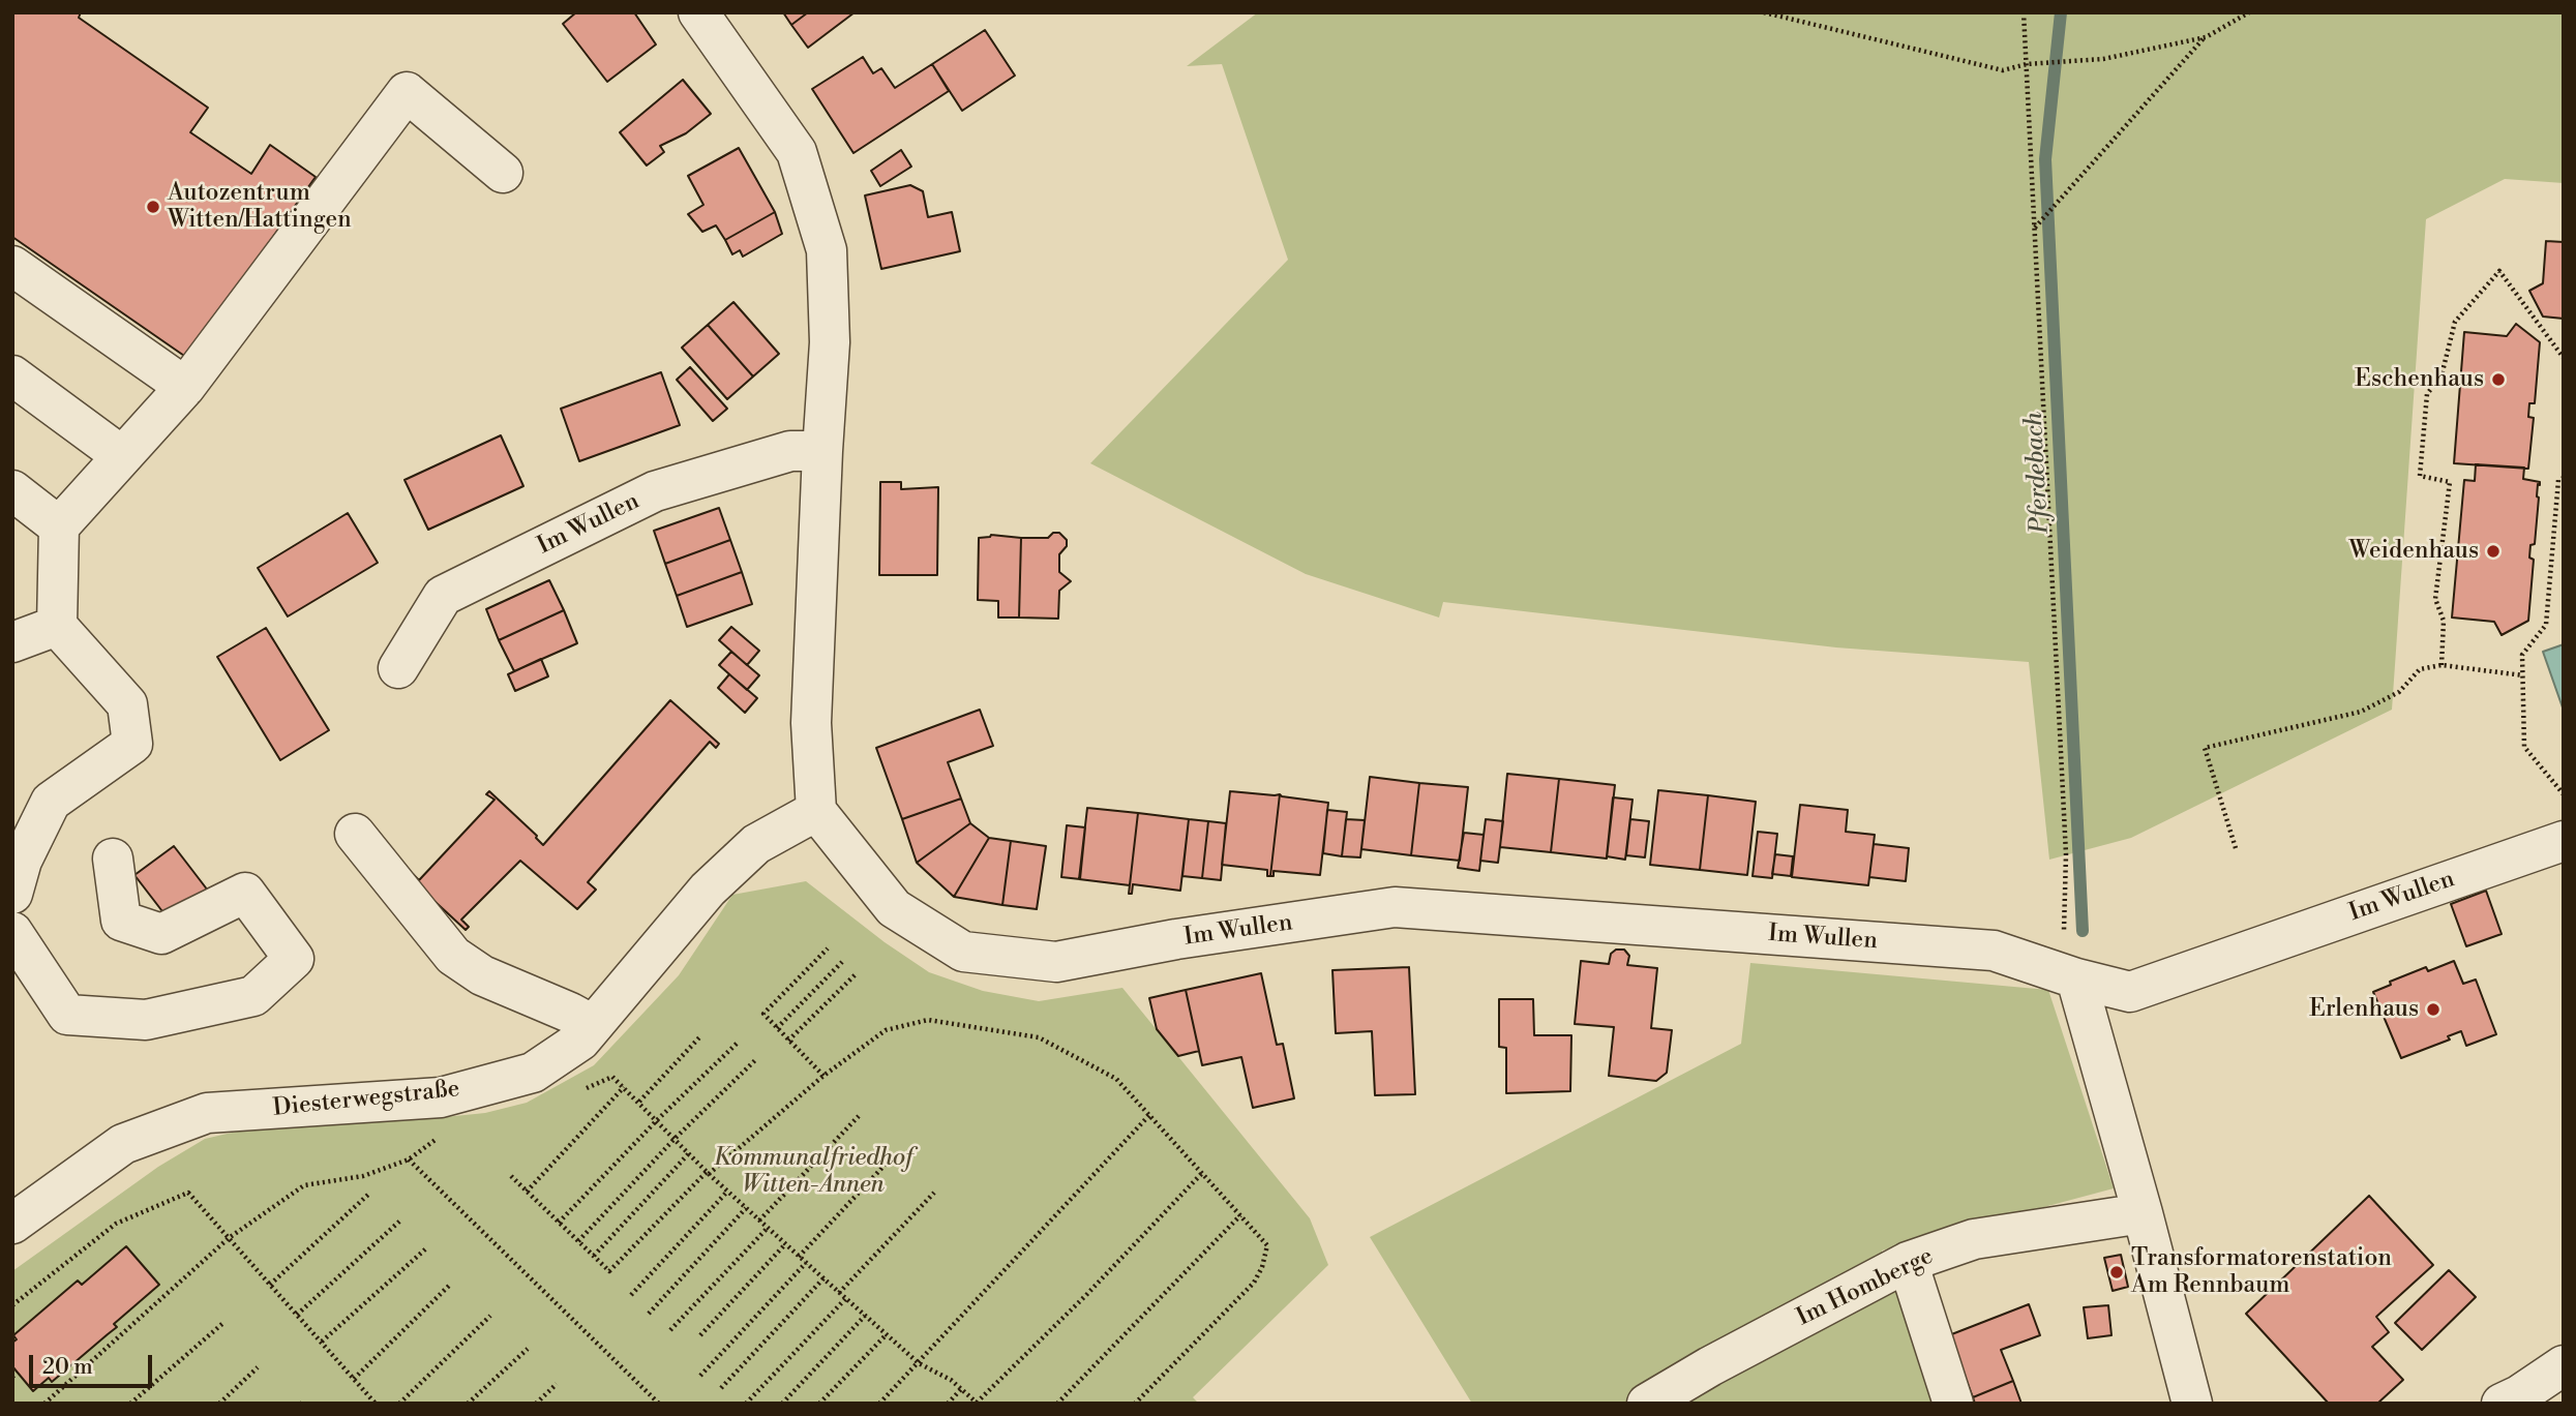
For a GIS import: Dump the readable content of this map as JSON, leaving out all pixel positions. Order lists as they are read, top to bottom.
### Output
{
  "streets": {
    "street": ["Im Wullen", "Diesterwegstraße", "Im Homberge"]
  },
  "crossings": [
    ["Im Wullen", "Diesterwegstraße"]
  ],
  "water": ["Pferdebach"],
  "parks": ["Kommunalfriedhof Witten-Annen"],
  "places": [
    "Autozentrum Witten/Hattingen",
    "Eschenhaus",
    "Weidenhaus",
    "Erlenhaus",
    "Transformatorenstation Am Rennbaum"
  ],
  "scale_bar": "20 m"
}
